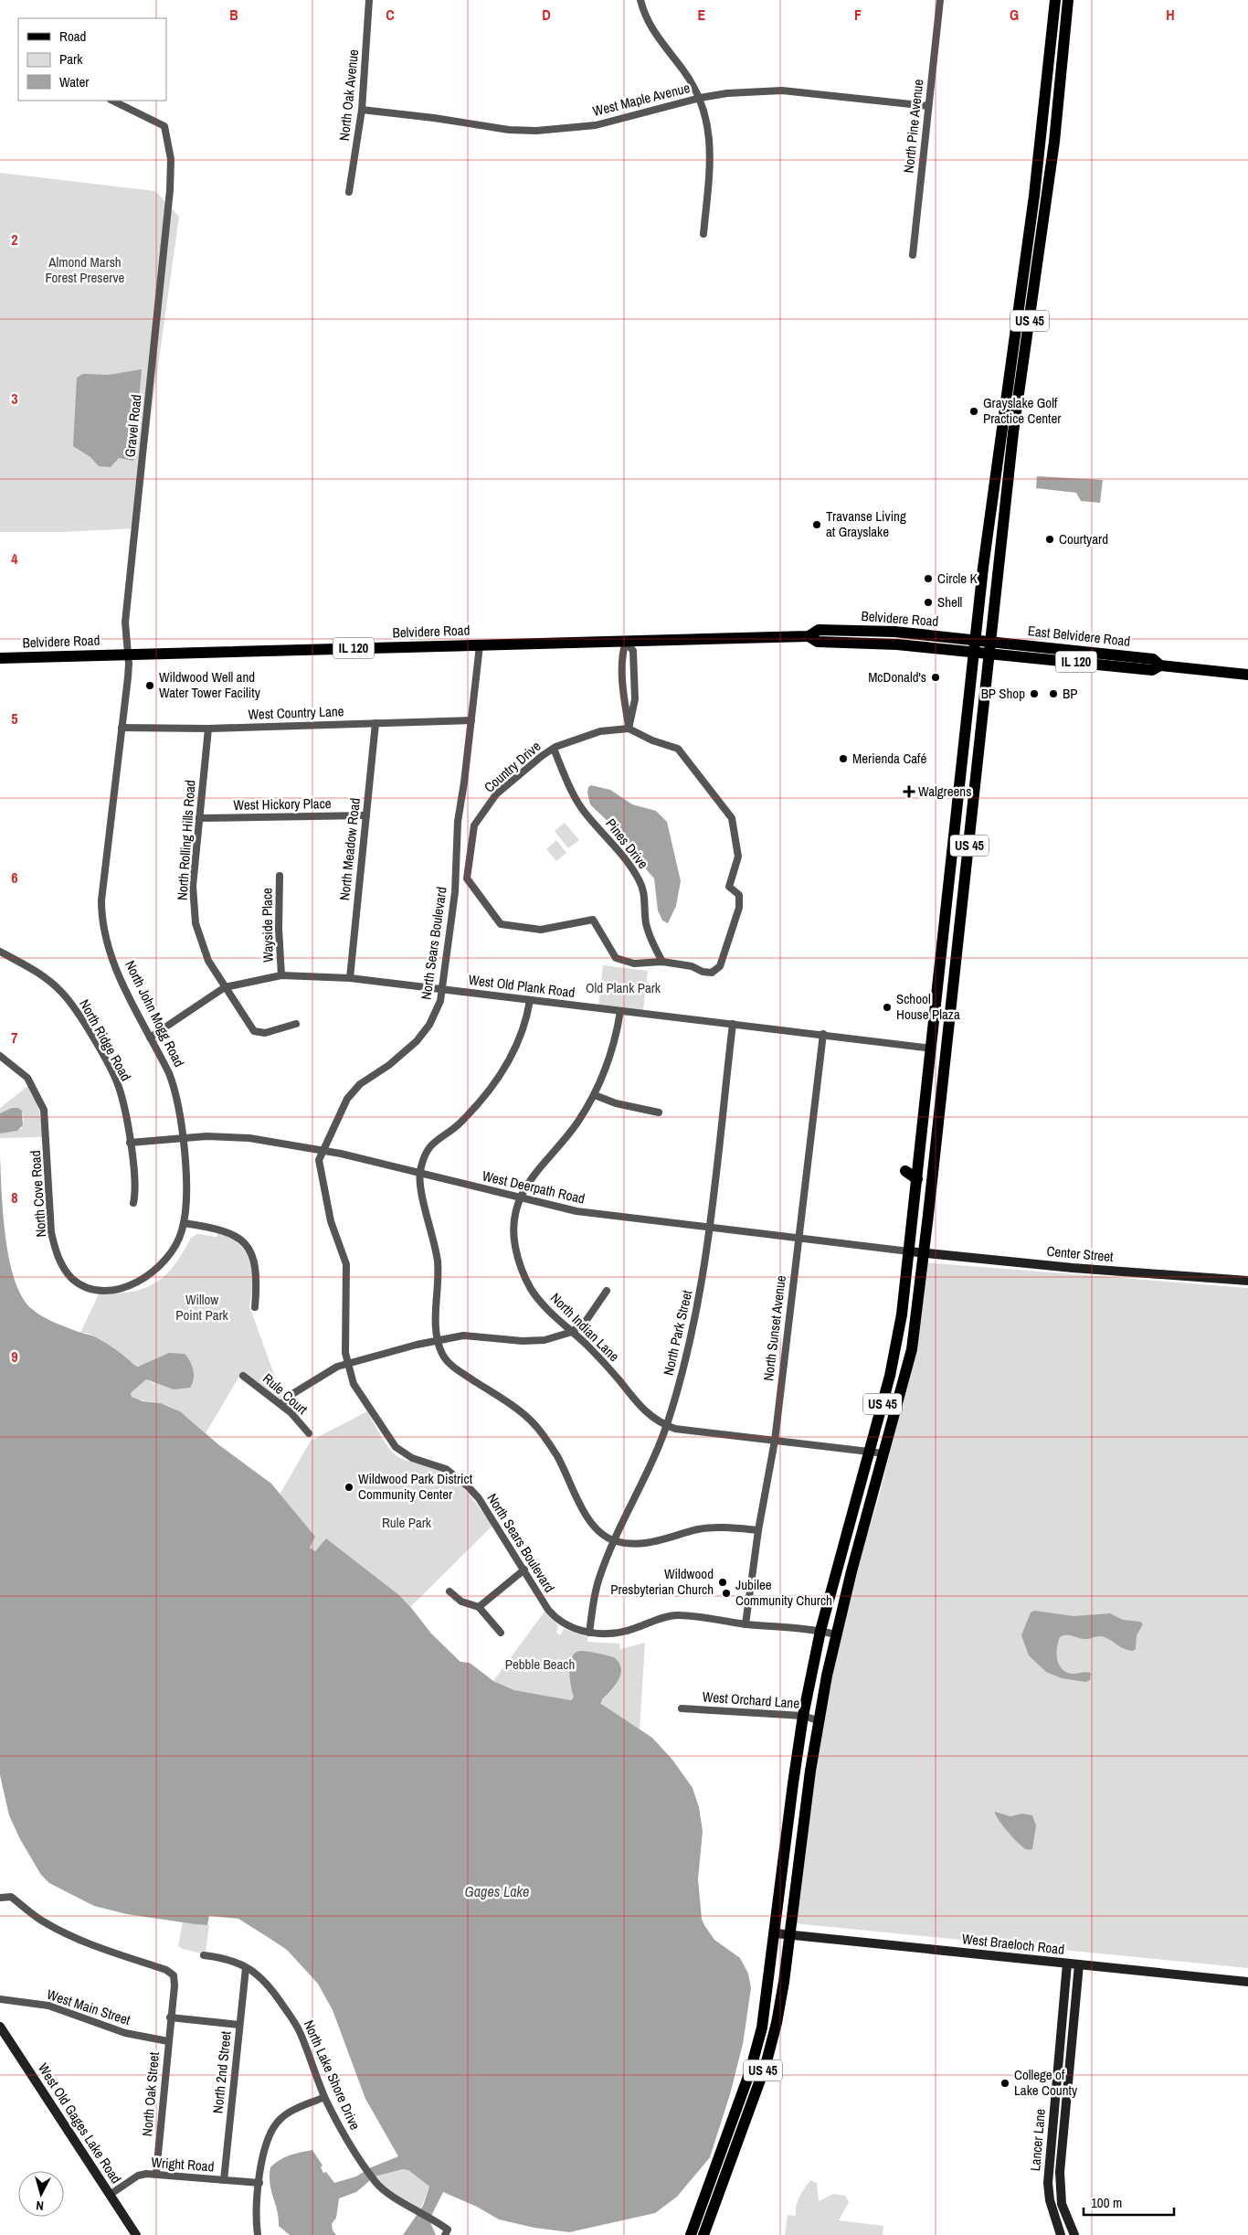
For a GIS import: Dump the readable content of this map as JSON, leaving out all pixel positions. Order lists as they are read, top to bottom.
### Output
{
  "streets": {
    "main road": [
      "US 45",
      "Belvidere Road",
      "East Belvidere Road",
      "IL 120"
    ],
    "street": [
      "North Oak Avenue",
      "West Maple Avenue",
      "North Pine Avenue",
      "Gravel Road",
      "West Country Lane",
      "Country Drive",
      "West Hickory Place",
      "North Rolling Hills Road",
      "Pines Drive",
      "North Meadow Road",
      "Wayside Place",
      "North Sears Boulevard",
      "West Old Plank Road",
      "North John Mogg Road",
      "North Ridge Road",
      "West Deerpath Road",
      "North Cove Road",
      "Center Street",
      "North Indian Lane",
      "North Sunset Avenue",
      "North Park Street",
      "Rule Court",
      "West Orchard Lane",
      "West Braeloch Road",
      "West Main Street",
      "North 2nd Street",
      "North Lake Shore Drive",
      "North Oak Street",
      "West Old Gages Lake Road",
      "Lancer Lane",
      "Wright Road"
    ]
  },
  "crossings": [
    ["North Oak Avenue", "West Maple Avenue"],
    ["West Maple Avenue", "North Pine Avenue"],
    ["US 45", "Belvidere Road"],
    ["US 45", "East Belvidere Road"],
    ["US 45", "North Sears Boulevard"],
    ["US 45", "West Old Plank Road"],
    ["US 45", "West Deerpath Road"],
    ["US 45", "Center Street"],
    ["US 45", "North Indian Lane"],
    ["US 45", "West Orchard Lane"],
    ["US 45", "West Braeloch Road"],
    ["Gravel Road", "Belvidere Road"],
    ["Gravel Road", "North John Mogg Road"],
    ["Belvidere Road", "East Belvidere Road"],
    ["Belvidere Road", "North Sears Boulevard"],
    ["Belvidere Road", "North John Mogg Road"],
    ["West Country Lane", "North Rolling Hills Road"],
    ["West Country Lane", "North Meadow Road"],
    ["West Country Lane", "North Sears Boulevard"],
    ["West Country Lane", "North John Mogg Road"],
    ["Country Drive", "Pines Drive"],
    ["West Hickory Place", "North Rolling Hills Road"],
    ["West Hickory Place", "North Meadow Road"],
    ["North Rolling Hills Road", "West Old Plank Road"],
    ["North Meadow Road", "West Old Plank Road"],
    ["Wayside Place", "West Old Plank Road"],
    ["North Sears Boulevard", "West Old Plank Road"],
    ["North Sears Boulevard", "West Deerpath Road"],
    ["North Sears Boulevard", "North Sunset Avenue"],
    ["North Sears Boulevard", "North Park Street"],
    ["West Old Plank Road", "North John Mogg Road"],
    ["West Old Plank Road", "North Indian Lane"],
    ["West Old Plank Road", "North Sunset Avenue"],
    ["West Old Plank Road", "North Park Street"],
    ["North John Mogg Road", "West Deerpath Road"],
    ["North John Mogg Road", "North Cove Road"],
    ["North Ridge Road", "West Deerpath Road"],
    ["West Deerpath Road", "Center Street"],
    ["West Deerpath Road", "North Indian Lane"],
    ["West Deerpath Road", "North Sunset Avenue"],
    ["West Deerpath Road", "North Park Street"],
    ["North Indian Lane", "North Sunset Avenue"],
    ["North Indian Lane", "North Park Street"],
    ["West Braeloch Road", "Lancer Lane"],
    ["West Main Street", "North Oak Street"],
    ["North 2nd Street", "North Lake Shore Drive"],
    ["North 2nd Street", "Wright Road"],
    ["North Oak Street", "Wright Road"],
    ["West Old Gages Lake Road", "Wright Road"]
  ],
  "water": ["Gages Lake"],
  "parks": [
    "Almond Marsh Forest Preserve",
    "Old Plank Park",
    "Willow Point Park",
    "Rule Park",
    "Pebble Beach"
  ],
  "places": {
    "other": [
      "Grayslake Golf Practice Center",
      "Travanse Living at Grayslake",
      "Courtyard",
      "Circle K",
      "Shell",
      "McDonald's",
      "Wildwood Well and Water Tower Facility",
      "BP Shop",
      "BP",
      "Merienda Café",
      "School House Plaza",
      "Wildwood Park District Community Center",
      "Wildwood Presbyterian Church",
      "Jubilee Community Church",
      "College of Lake County"
    ],
    "health": ["Walgreens"]
  },
  "legend": ["Road", "Park", "Water"],
  "scale_bar": "100 m",
  "north": "bottom",
  "grid": {
    "columns": [
      "B",
      "C",
      "D",
      "E",
      "F",
      "G",
      "H"
    ],
    "rows": [
      "2",
      "3",
      "4",
      "5",
      "6",
      "7",
      "8",
      "9"
    ]
  }
}
